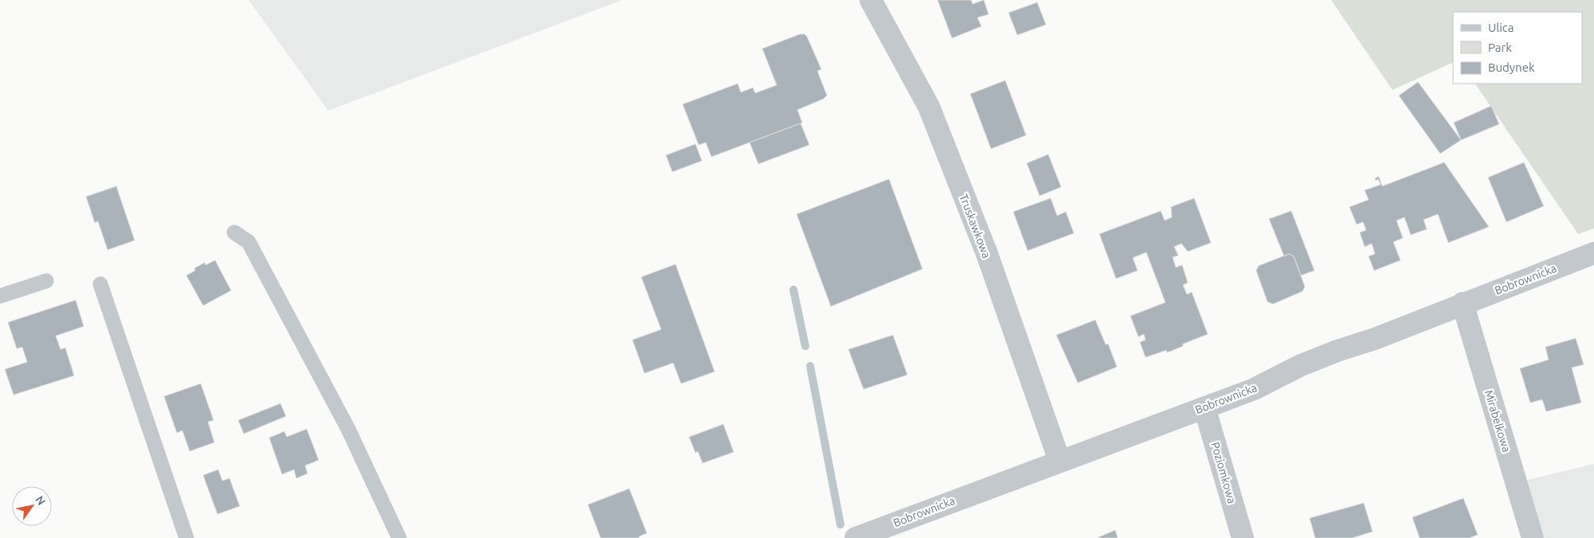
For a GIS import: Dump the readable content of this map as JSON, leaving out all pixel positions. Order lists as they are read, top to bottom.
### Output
{
  "streets": {
    "street": [
      "Truskawkowa",
      "Bobrownicka",
      "Mirabelkowa",
      "Poziomkowa"
    ]
  },
  "crossings": [
    ["Truskawkowa", "Bobrownicka"],
    ["Bobrownicka", "Mirabelkowa"],
    ["Bobrownicka", "Poziomkowa"]
  ],
  "legend": ["Ulica", "Park", "Budynek"],
  "north": "top right"
}
